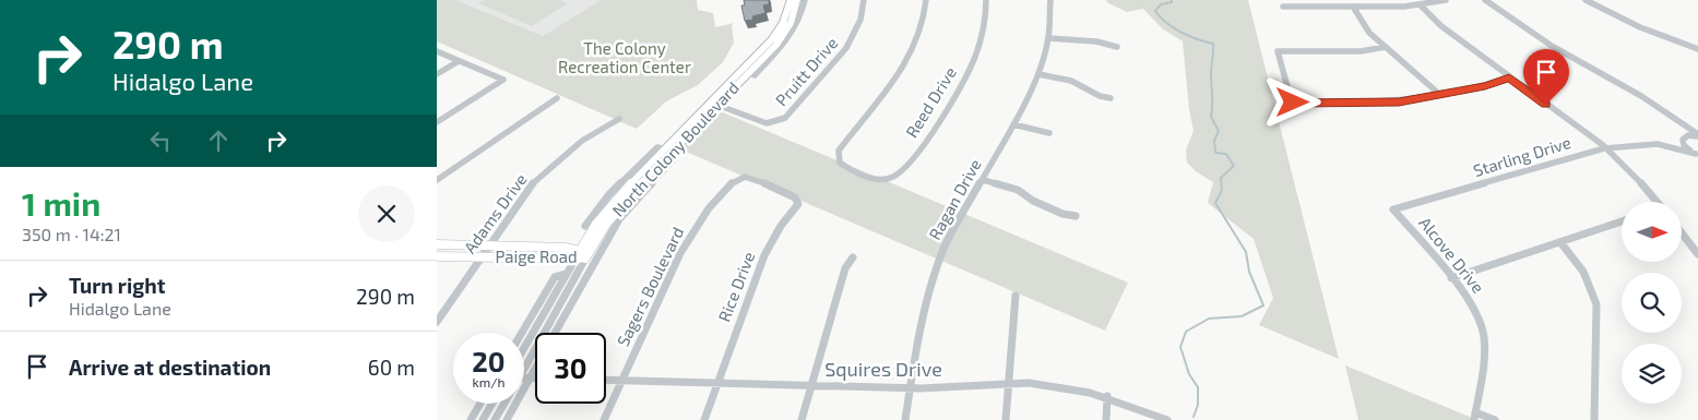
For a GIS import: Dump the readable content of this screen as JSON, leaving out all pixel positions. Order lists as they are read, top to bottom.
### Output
{
  "streets": {
    "main road": ["North Colony Boulevard", "Paige Road"],
    "street": [
      "Pruitt Drive",
      "Reed Drive",
      "Starling Drive",
      "Ragan Drive",
      "Adams Drive",
      "Alcove Drive",
      "Sagers Boulevard",
      "Rice Drive",
      "Squires Drive"
    ]
  },
  "crossings": [
    ["Pruitt Drive", "North Colony Boulevard"],
    ["North Colony Boulevard", "Paige Road"],
    ["Starling Drive", "Alcove Drive"],
    ["Ragan Drive", "Squires Drive"],
    ["Adams Drive", "Paige Road"],
    ["Sagers Boulevard", "Rice Drive"],
    ["Sagers Boulevard", "Squires Drive"],
    ["Rice Drive", "Squires Drive"]
  ],
  "parks": ["The Colony Recreation Center"],
  "north": "right",
  "page": {
    "turn": ["290 m", "Hidalgo Lane"],
    "heading": ["1 min", "350 m · 14:21"],
    "list": [
      {
        "name": "Turn right",
        "note": "Hidalgo Lane",
        "value": "290 m"
      },
      {
        "name": "Arrive at destination",
        "value": "60 m"
      }
    ],
    "speed": "20 km/h",
    "limit": "30"
  }
}
